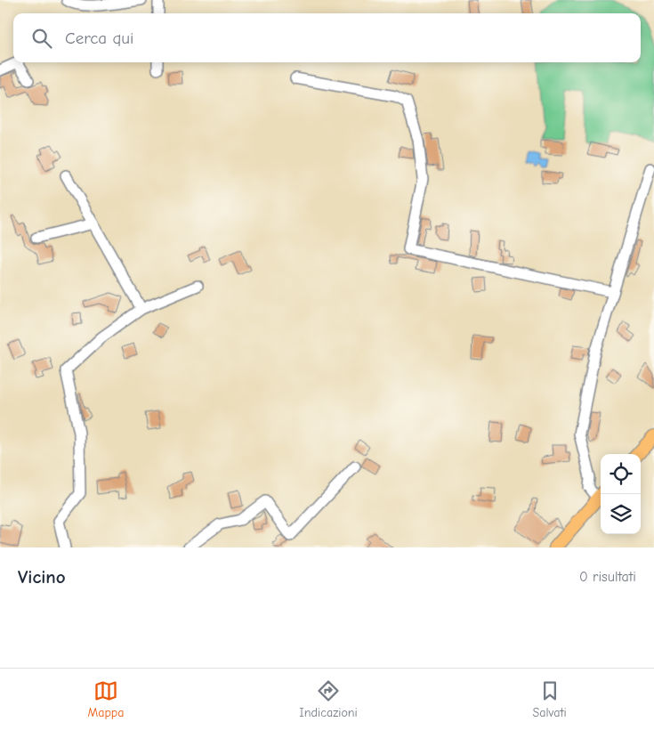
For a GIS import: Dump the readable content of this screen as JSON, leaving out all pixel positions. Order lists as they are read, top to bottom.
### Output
{
  "page": {
    "search": "Cerca qui",
    "heading": ["Vicino", "0 risultati"],
    "nav": ["Mappa", "Indicazioni", "Salvati"]
  }
}
